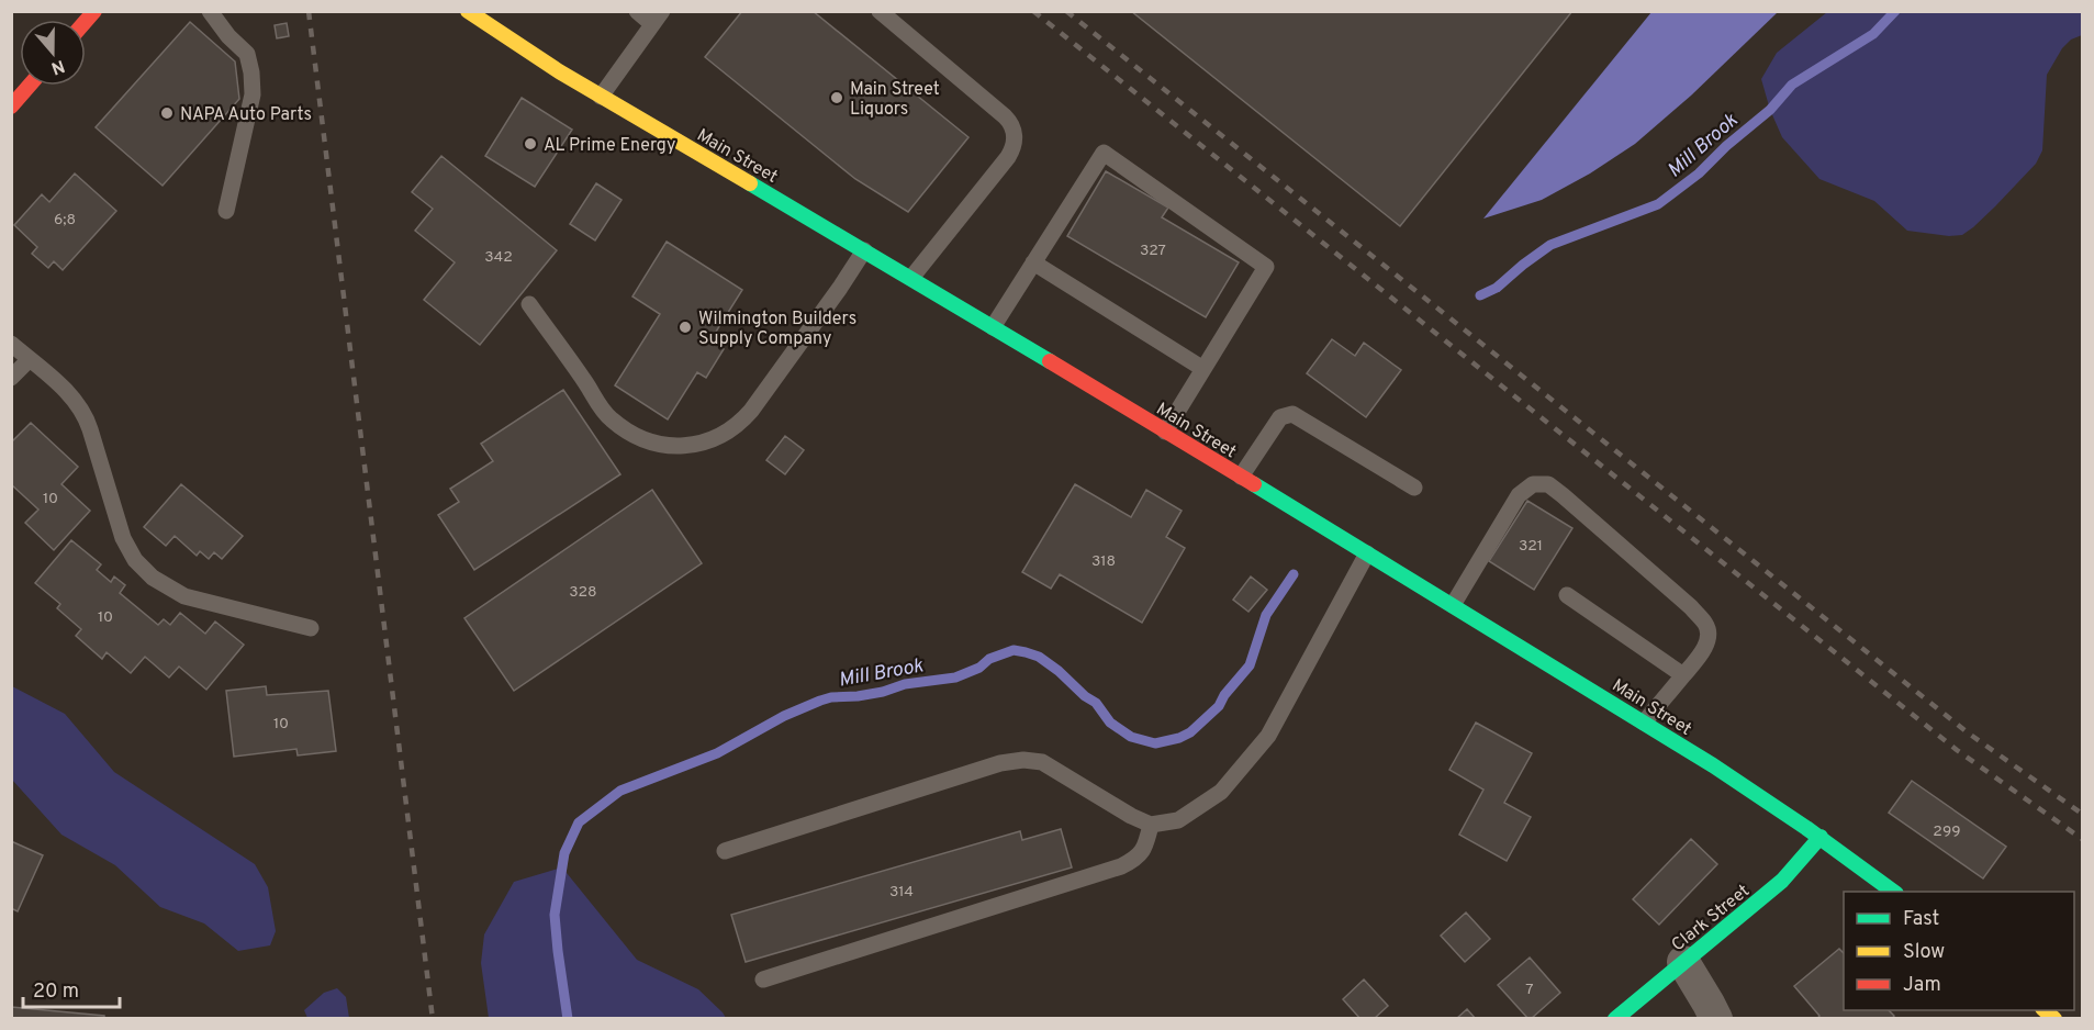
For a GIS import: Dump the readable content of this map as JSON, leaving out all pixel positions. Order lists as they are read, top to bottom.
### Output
{
  "streets": {
    "main road": ["Main Street", "Clark Street"]
  },
  "crossings": [
    ["Main Street", "Clark Street"]
  ],
  "water": ["Mill Brook"],
  "places": [
    "Main Street Liquors",
    "NAPA Auto Parts",
    "AL Prime Energy",
    "Wilmington Builders Supply Company"
  ],
  "house_numbers": [
    "6;8",
    "327",
    "342",
    "10",
    "321",
    "318",
    "328",
    "10",
    "10",
    "299",
    "314",
    "7"
  ],
  "legend": ["Fast", "Slow", "Jam"],
  "scale_bar": "20 m",
  "north": "bottom"
}
